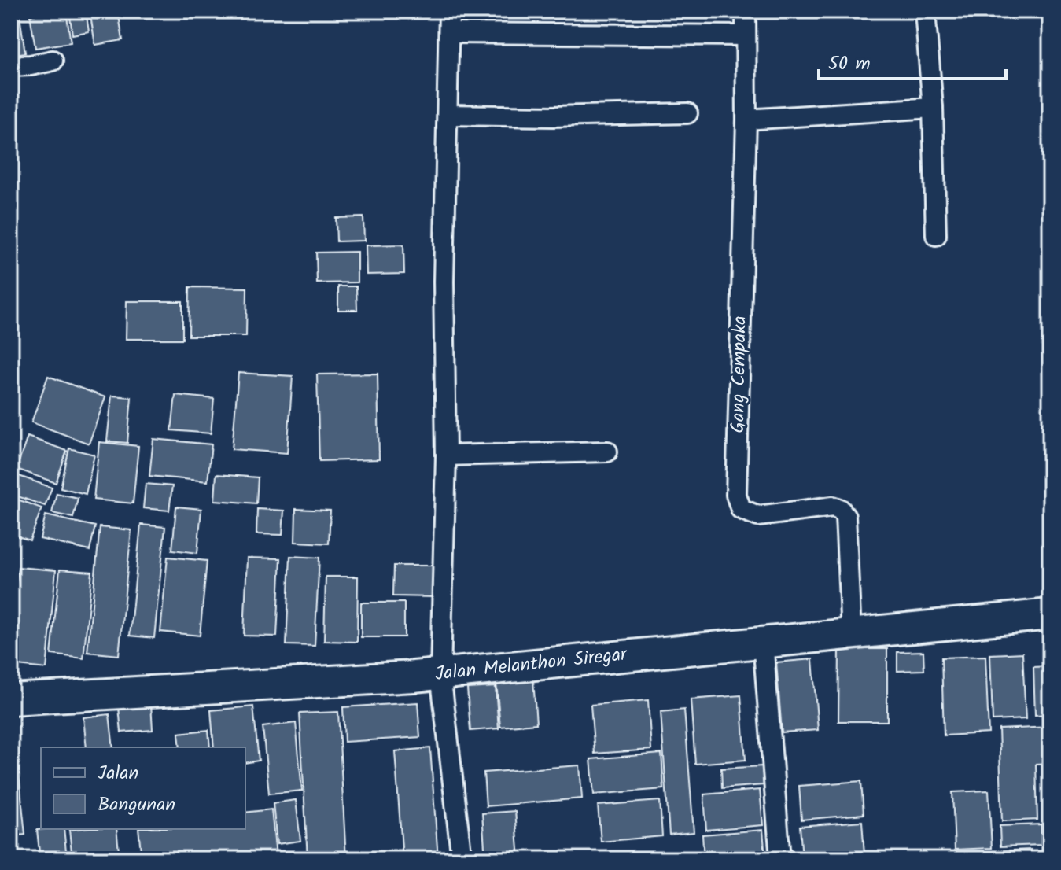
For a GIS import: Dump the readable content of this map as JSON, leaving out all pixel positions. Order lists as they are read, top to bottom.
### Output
{
  "streets": {
    "main road": ["Jalan Melanthon Siregar"],
    "street": ["Gang Cempaka"]
  },
  "crossings": [
    ["Gang Cempaka", "Jalan Melanthon Siregar"]
  ],
  "legend": ["Jalan", "Bangunan"],
  "scale_bar": "50 m"
}
